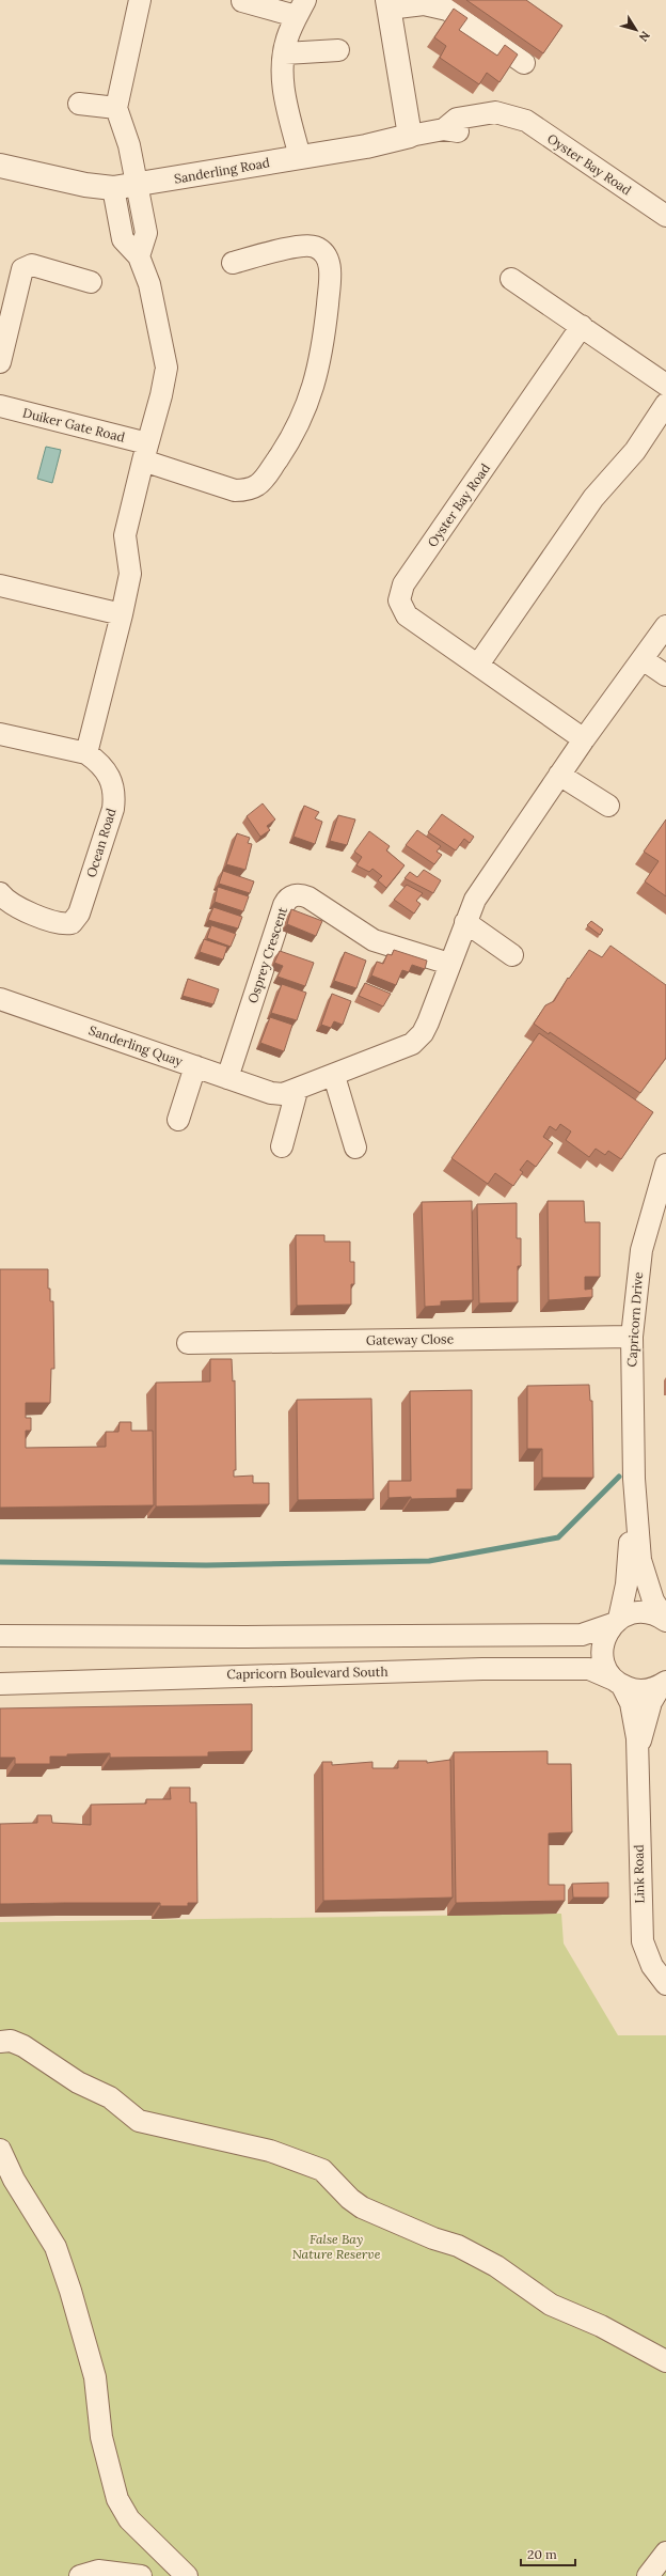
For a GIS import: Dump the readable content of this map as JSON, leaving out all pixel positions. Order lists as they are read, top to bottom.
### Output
{
  "streets": {
    "street": [
      "Oyster Bay Road",
      "Sanderling Road",
      "Duiker Gate Road",
      "Ocean Road",
      "Osprey Crescent",
      "Sanderling Quay",
      "Capricorn Drive",
      "Gateway Close",
      "Capricorn Boulevard South",
      "Link Road"
    ]
  },
  "crossings": [
    ["Oyster Bay Road", "Sanderling Road"],
    ["Osprey Crescent", "Sanderling Quay"],
    ["Capricorn Drive", "Gateway Close"],
    ["Capricorn Drive", "Capricorn Boulevard South"],
    ["Capricorn Drive", "Link Road"],
    ["Capricorn Boulevard South", "Link Road"]
  ],
  "parks": ["False Bay Nature Reserve"],
  "scale_bar": "20 m",
  "north": "bottom right"
}
